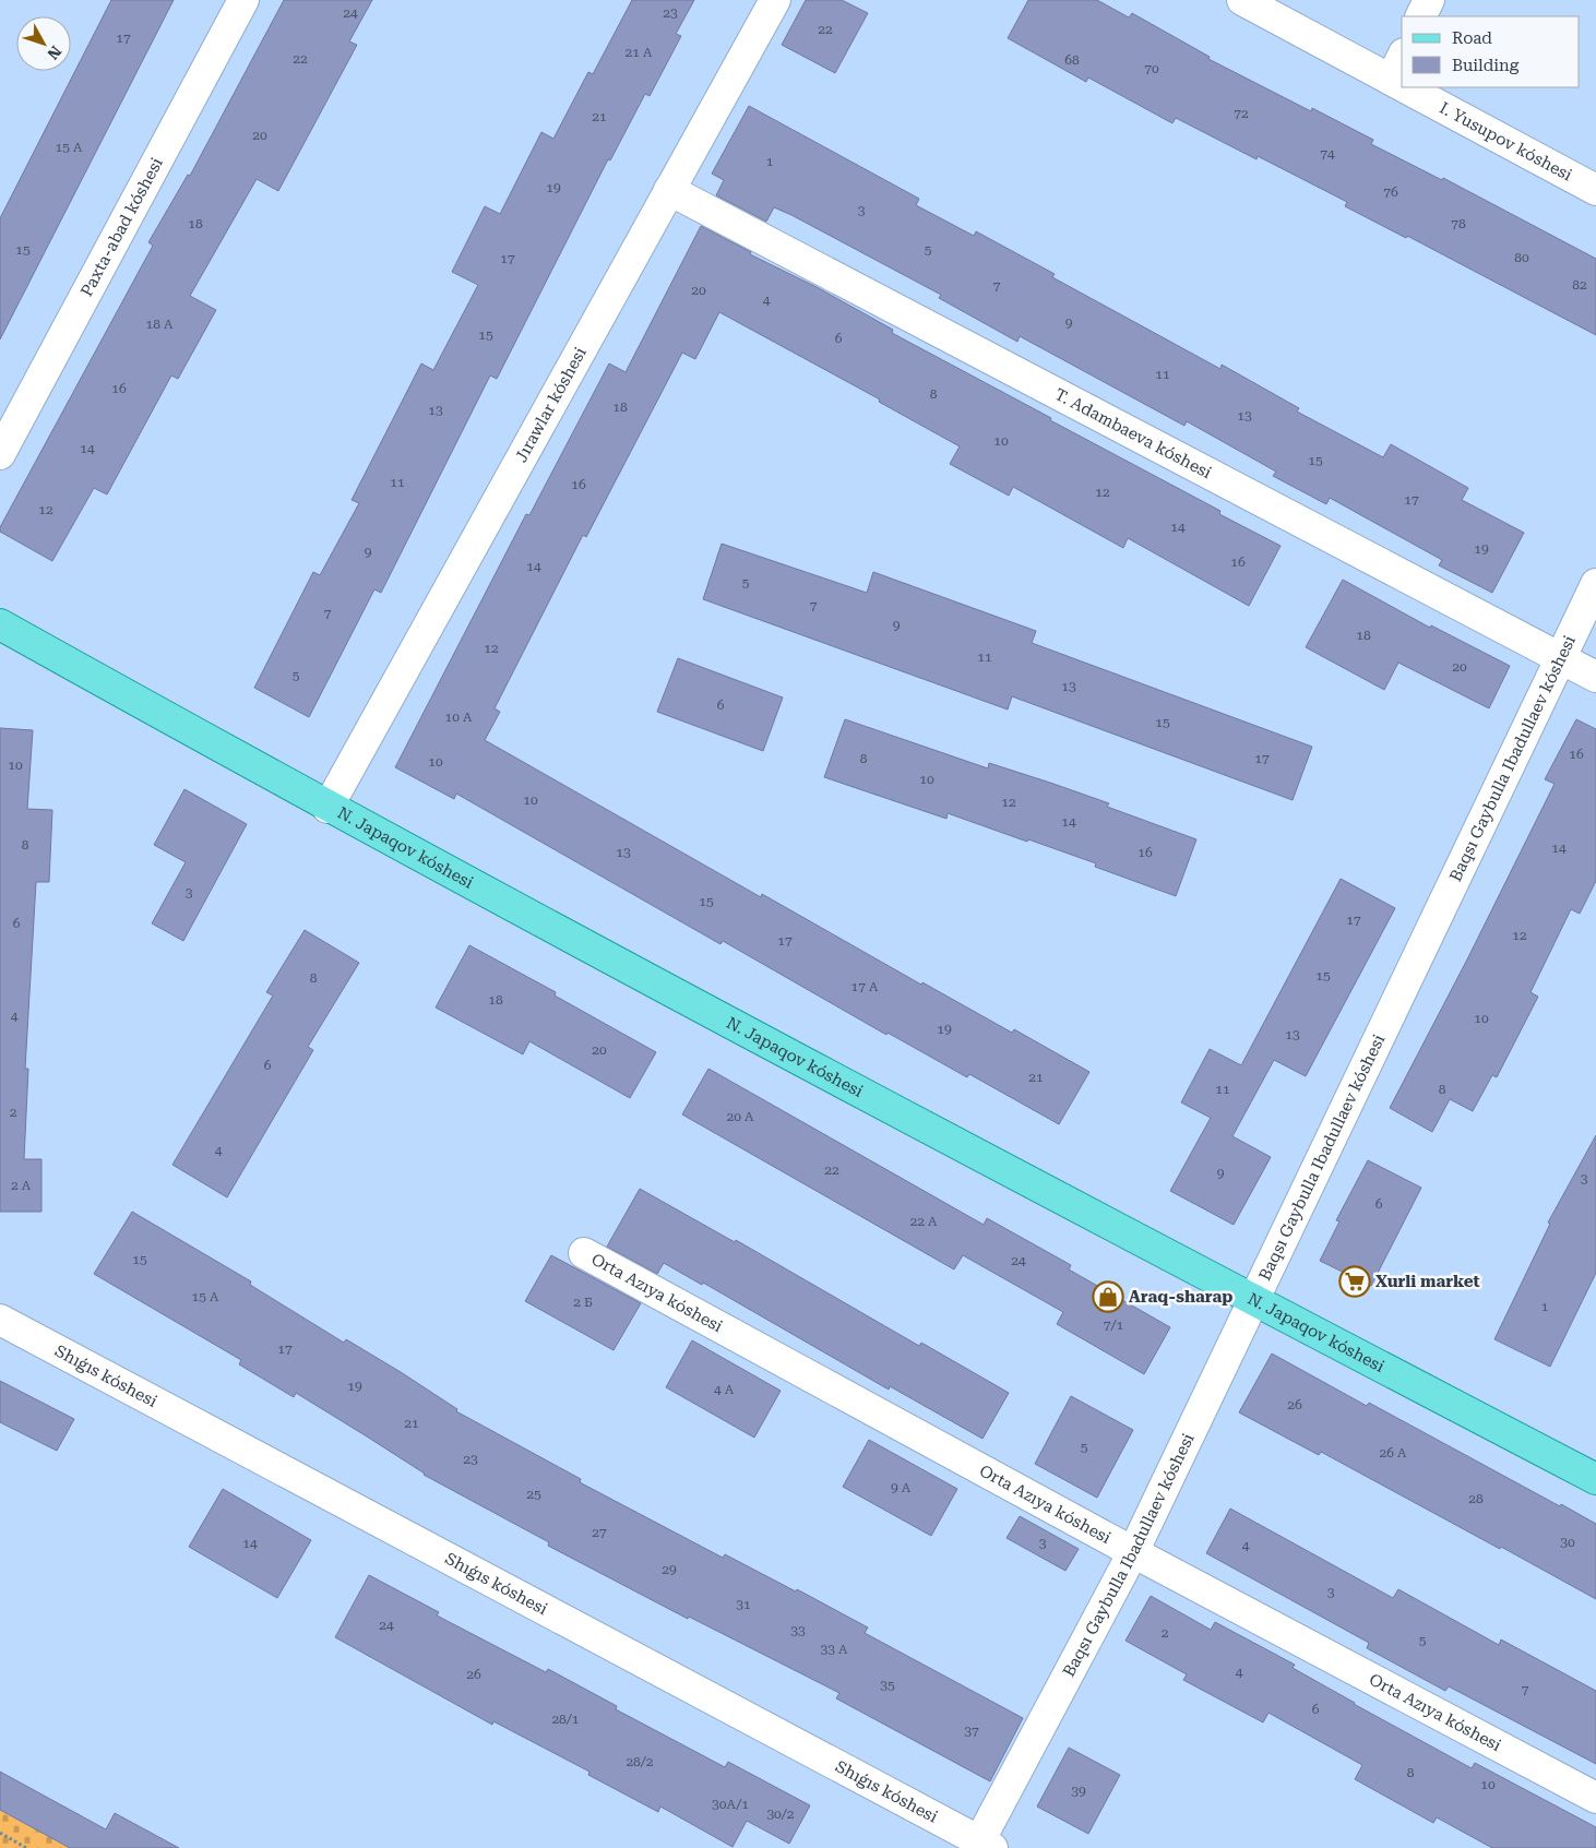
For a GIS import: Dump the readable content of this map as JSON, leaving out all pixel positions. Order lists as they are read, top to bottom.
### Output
{
  "streets": {
    "main road": ["N. Japaqov kóshesi"],
    "street": [
      "I. Yusupov kóshesi",
      "Paxta-abad kóshesi",
      "Jırawlar kóshesi",
      "T. Adambaeva kóshesi",
      "Baqsı Gaybulla Ibadullaev kóshesi",
      "Orta Azıya kóshesi",
      "Shıǵıs kóshesi"
    ]
  },
  "crossings": [
    ["Jırawlar kóshesi", "T. Adambaeva kóshesi"],
    ["Jırawlar kóshesi", "N. Japaqov kóshesi"],
    ["T. Adambaeva kóshesi", "Baqsı Gaybulla Ibadullaev kóshesi"],
    ["Baqsı Gaybulla Ibadullaev kóshesi", "N. Japaqov kóshesi"],
    ["Baqsı Gaybulla Ibadullaev kóshesi", "Orta Azıya kóshesi"],
    ["Baqsı Gaybulla Ibadullaev kóshesi", "Shıǵıs kóshesi"]
  ],
  "places": {
    "supermarket": ["Xurli market"],
    "shop": ["Araq-sharap"]
  },
  "house_numbers": [
    "24",
    "23",
    "22",
    "17",
    "21 А",
    "22",
    "68",
    "70",
    "72",
    "21",
    "20",
    "15 А",
    "74",
    "1",
    "19",
    "76",
    "3",
    "18",
    "78",
    "15",
    "5",
    "80",
    "17",
    "82",
    "7",
    "20",
    "4",
    "9",
    "18 А",
    "15",
    "6",
    "11",
    "16",
    "8",
    "18",
    "13",
    "13",
    "10",
    "14",
    "15",
    "11",
    "16",
    "12",
    "17",
    "12",
    "14",
    "19",
    "9",
    "16",
    "14",
    "5",
    "7",
    "7",
    "9",
    "18",
    "12",
    "11",
    "20",
    "5",
    "13",
    "6",
    "10 А",
    "15",
    "16",
    "8",
    "17",
    "10",
    "10",
    "10",
    "10",
    "12",
    "14",
    "8",
    "14",
    "13",
    "16",
    "3",
    "15",
    "17",
    "6",
    "12",
    "17",
    "15",
    "8",
    "17 А",
    "18",
    "4",
    "10",
    "19",
    "13",
    "20",
    "6",
    "21",
    "11",
    "8",
    "2",
    "20 А",
    "4",
    "22",
    "9",
    "3",
    "2 А",
    "6",
    "22 А",
    "15",
    "24",
    "15 А",
    "2 Б",
    "1",
    "7/1",
    "17",
    "19",
    "4 А",
    "26",
    "21",
    "5",
    "26 А",
    "23",
    "9 А",
    "25",
    "28",
    "27",
    "30",
    "14",
    "3",
    "4",
    "29",
    "3",
    "31",
    "24",
    "33",
    "2",
    "5",
    "33 А",
    "4",
    "26",
    "35",
    "7",
    "6",
    "28/1",
    "37",
    "28/2",
    "8",
    "10",
    "39",
    "30А/1",
    "30/2"
  ],
  "legend": ["Road", "Building"],
  "north": "bottom right"
}
